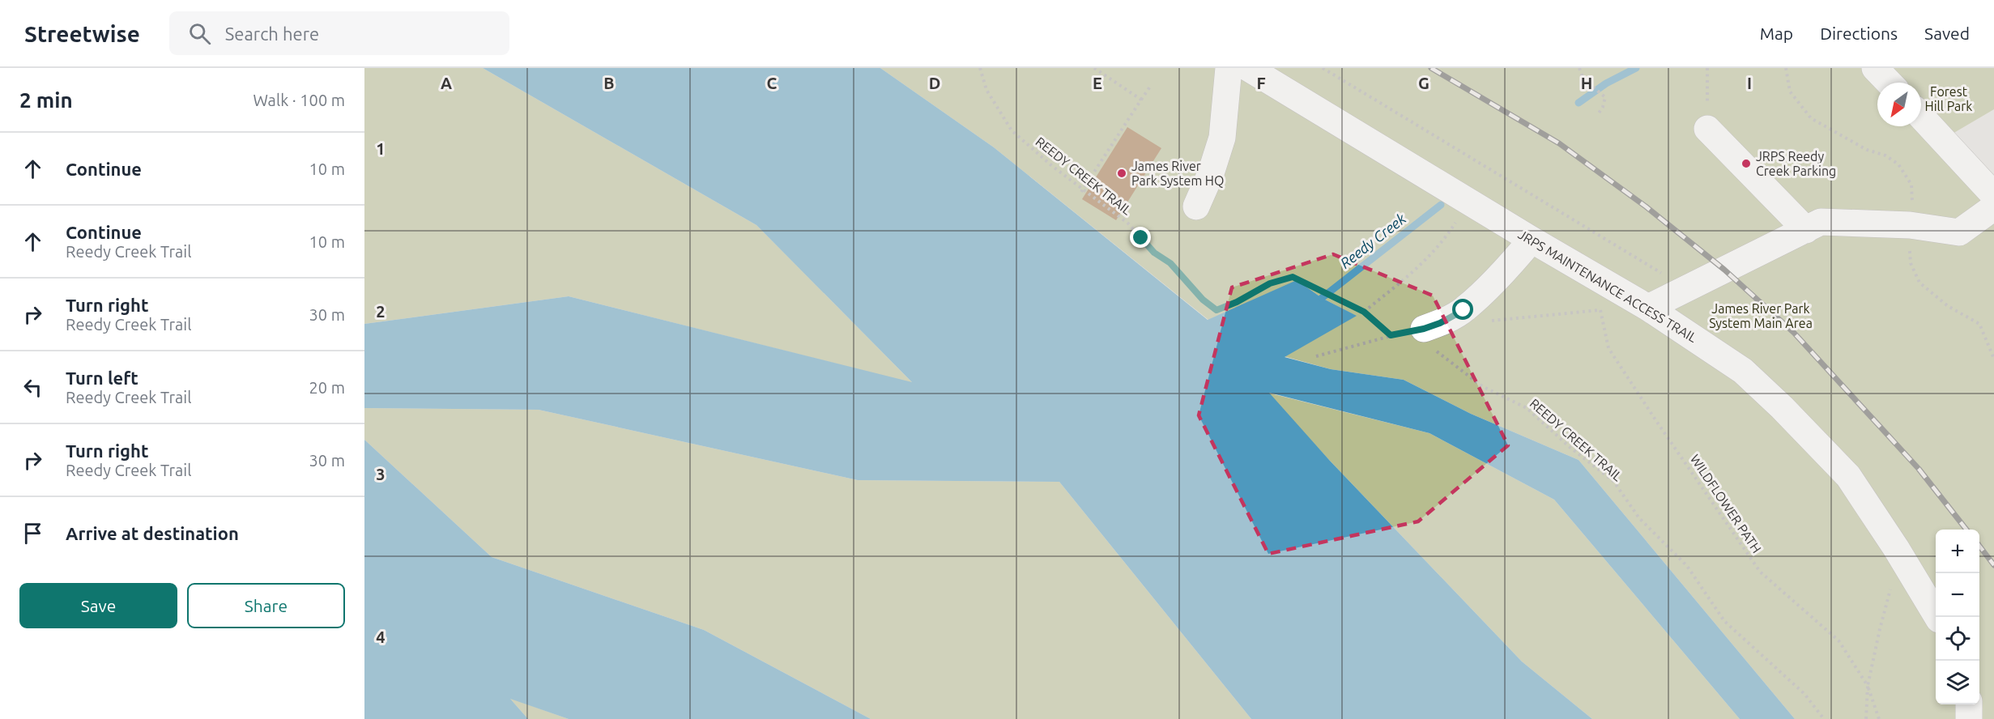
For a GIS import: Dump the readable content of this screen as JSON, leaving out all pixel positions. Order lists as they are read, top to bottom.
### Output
{
  "streets": {
    "street": ["JRPS MAINTENANCE ACCESS TRAIL"],
    "path": ["REEDY CREEK TRAIL", "WILDFLOWER PATH"]
  },
  "water": ["Reedy Creek"],
  "parks": ["Forest Hill Park", "James River Park System Main Area"],
  "places": ["JRPS Reedy Creek Parking", "James River Park System HQ"],
  "north": "bottom left",
  "page": {
    "header": "Streetwise",
    "search": "Search here",
    "nav": ["Map", "Directions", "Saved"],
    "heading": ["2 min", "Walk · 100 m"],
    "list": [
      ["Continue", "10 m"],
      ["Continue", "Reedy Creek Trail", "10 m"],
      ["Turn right", "Reedy Creek Trail", "30 m"],
      ["Turn left", "Reedy Creek Trail", "20 m"],
      ["Turn right", "Reedy Creek Trail", "30 m"],
      "Arrive at destination"
    ],
    "map_buttons": ["+", "−"],
    "buttons": ["Save", "Share"]
  },
  "grid": {
    "columns": [
      "A",
      "B",
      "C",
      "D",
      "E",
      "F",
      "G",
      "H",
      "I"
    ],
    "rows": [
      "1",
      "2",
      "3",
      "4"
    ]
  }
}
